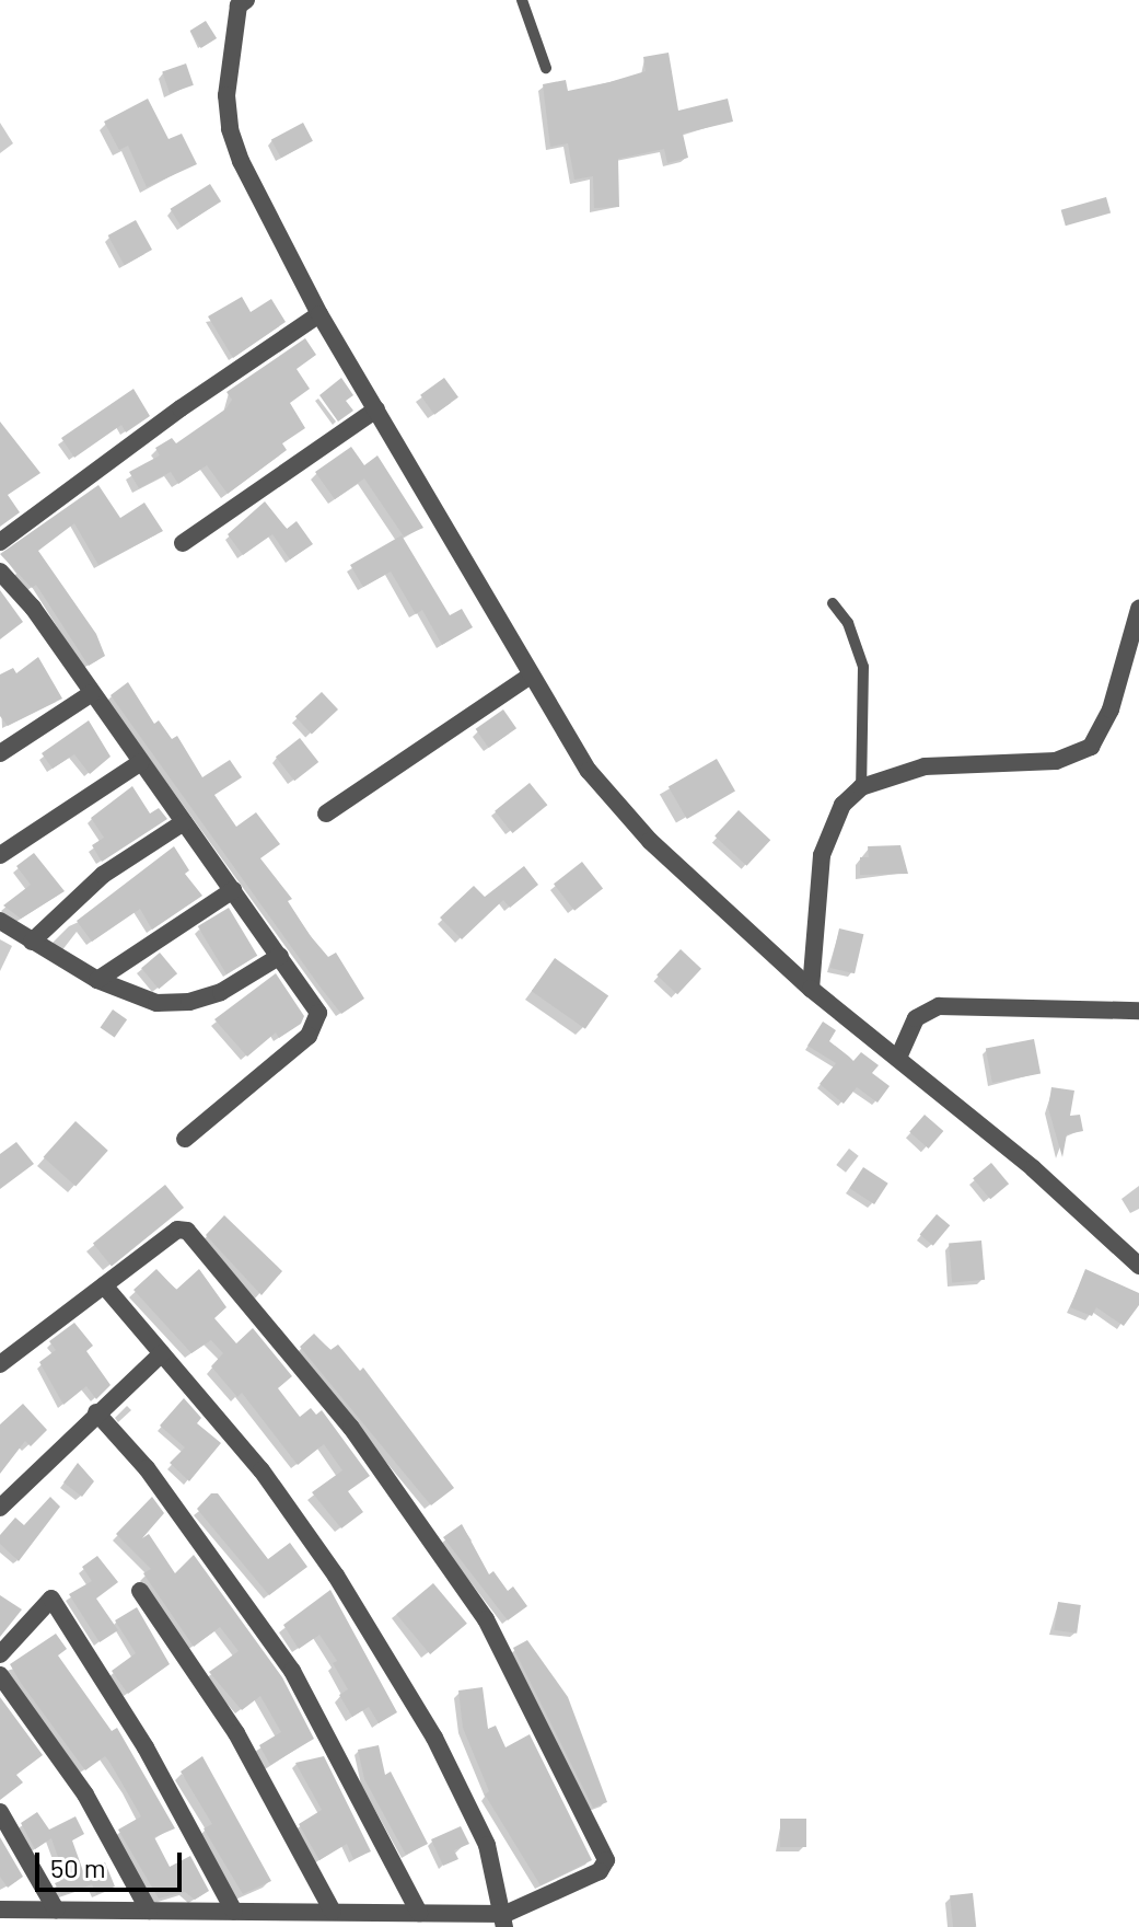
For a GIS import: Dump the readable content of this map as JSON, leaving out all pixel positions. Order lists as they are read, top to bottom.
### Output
{
  "scale_bar": "50 m"
}
